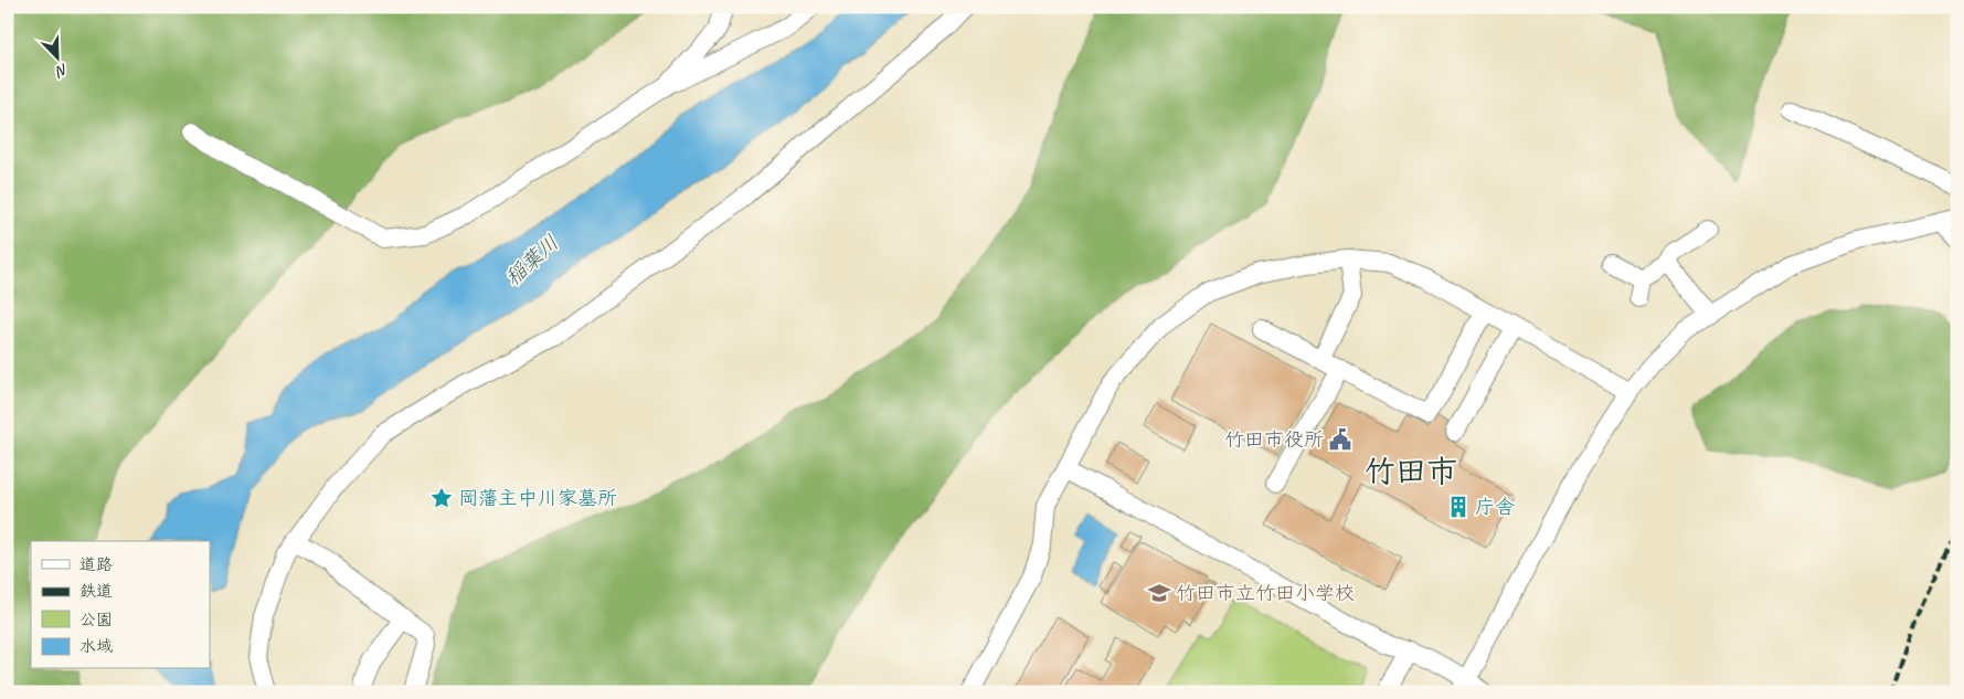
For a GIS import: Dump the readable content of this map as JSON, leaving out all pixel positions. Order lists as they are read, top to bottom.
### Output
{
  "districts": ["竹田市"],
  "water": ["稲葉川"],
  "places": {
    "public building": ["竹田市役所"],
    "place": ["岡藩主中川家墓所"],
    "building": ["庁舎"],
    "school or university": ["竹田市立竹田小学校"]
  },
  "legend": [
    "道路",
    "鉄道",
    "公園",
    "水域"
  ],
  "north": "bottom right"
}
